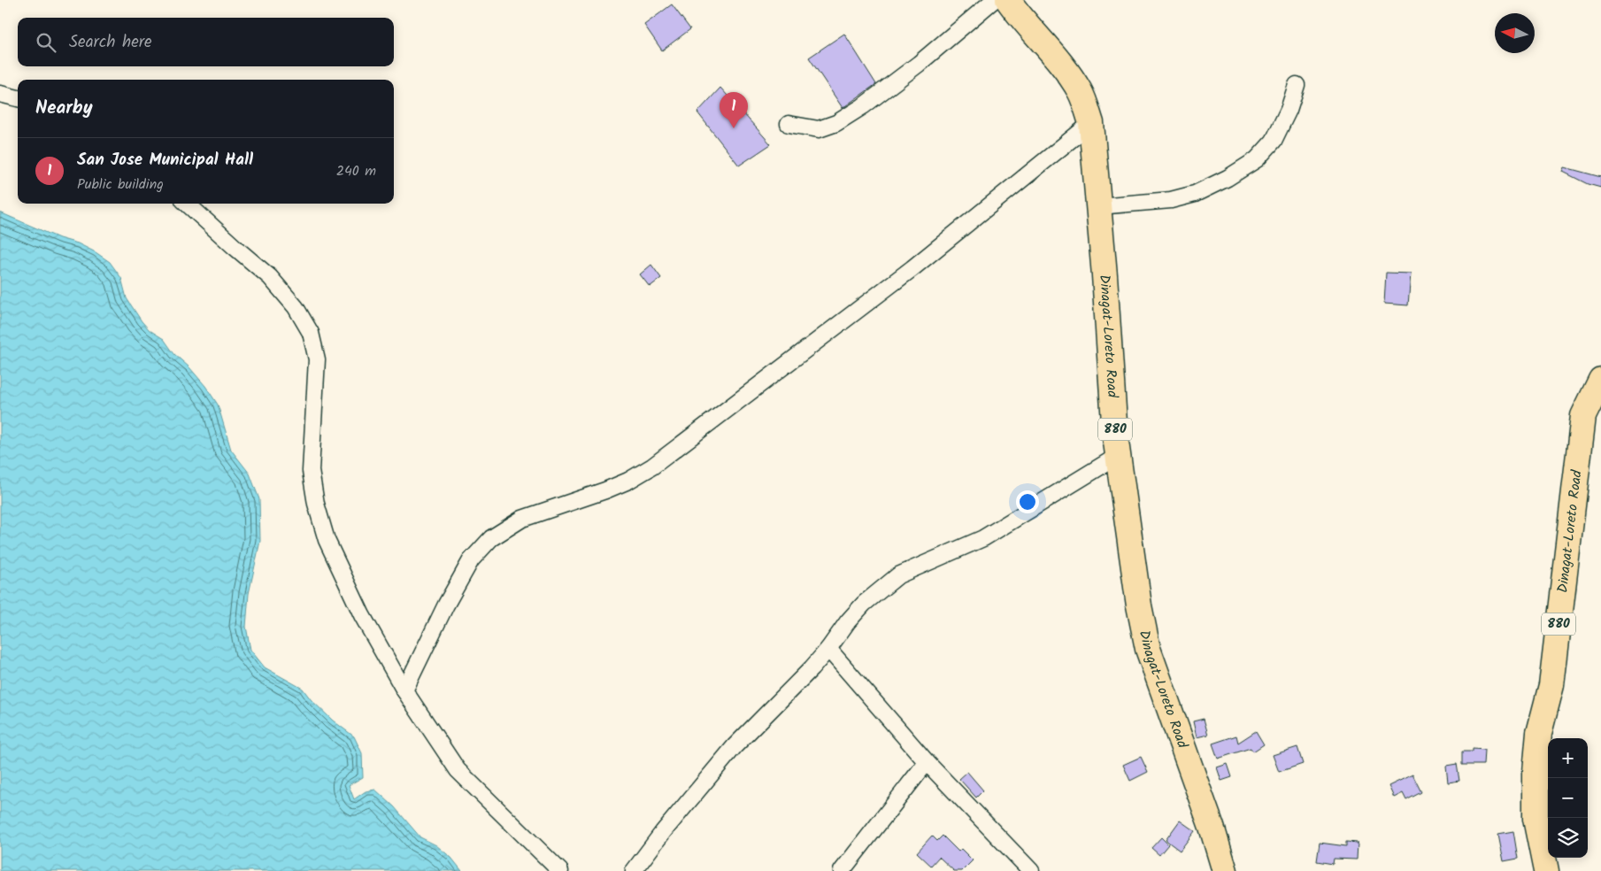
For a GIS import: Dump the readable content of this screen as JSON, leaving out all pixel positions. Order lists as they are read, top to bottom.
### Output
{
  "streets": {
    "main road": ["Dinagat-Loreto Road", "880"]
  },
  "north": "left",
  "page": {
    "search": "Search here",
    "heading": "Nearby",
    "pins": "1",
    "list": [
      {
        "mark": "1",
        "name": "San Jose Municipal Hall",
        "note": "Public building",
        "value": "240 m"
      }
    ],
    "map_buttons": ["+", "−"]
  }
}
